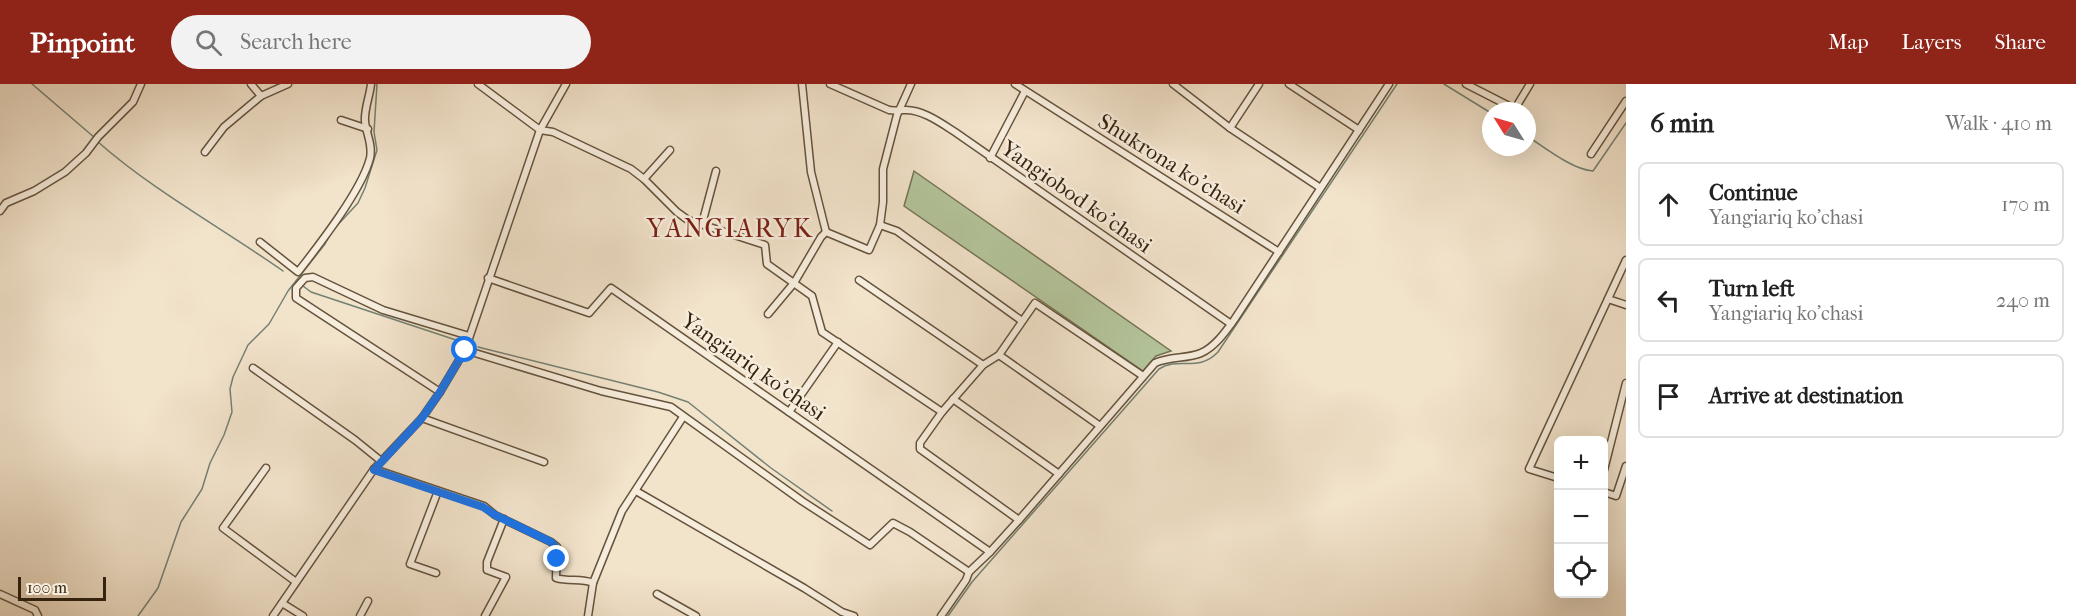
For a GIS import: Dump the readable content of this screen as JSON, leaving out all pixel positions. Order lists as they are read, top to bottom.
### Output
{
  "streets": {
    "street": ["Shukrona ko'chasi", "Yangiobod ko'chasi", "Yangiariq ko'chasi"]
  },
  "districts": ["YANGIARYK"],
  "scale_bar": "100 m",
  "north": "top left",
  "page": {
    "header": "Pinpoint",
    "search": "Search here",
    "nav": ["Map", "Layers", "Share"],
    "heading": ["6 min", "Walk · 410 m"],
    "list": [
      ["Continue", "Yangiariq ko'chasi", "170 m"],
      ["Turn left", "Yangiariq ko'chasi", "240 m"],
      "Arrive at destination"
    ],
    "map_buttons": ["+", "−"],
    "scale": "100 m"
  }
}
